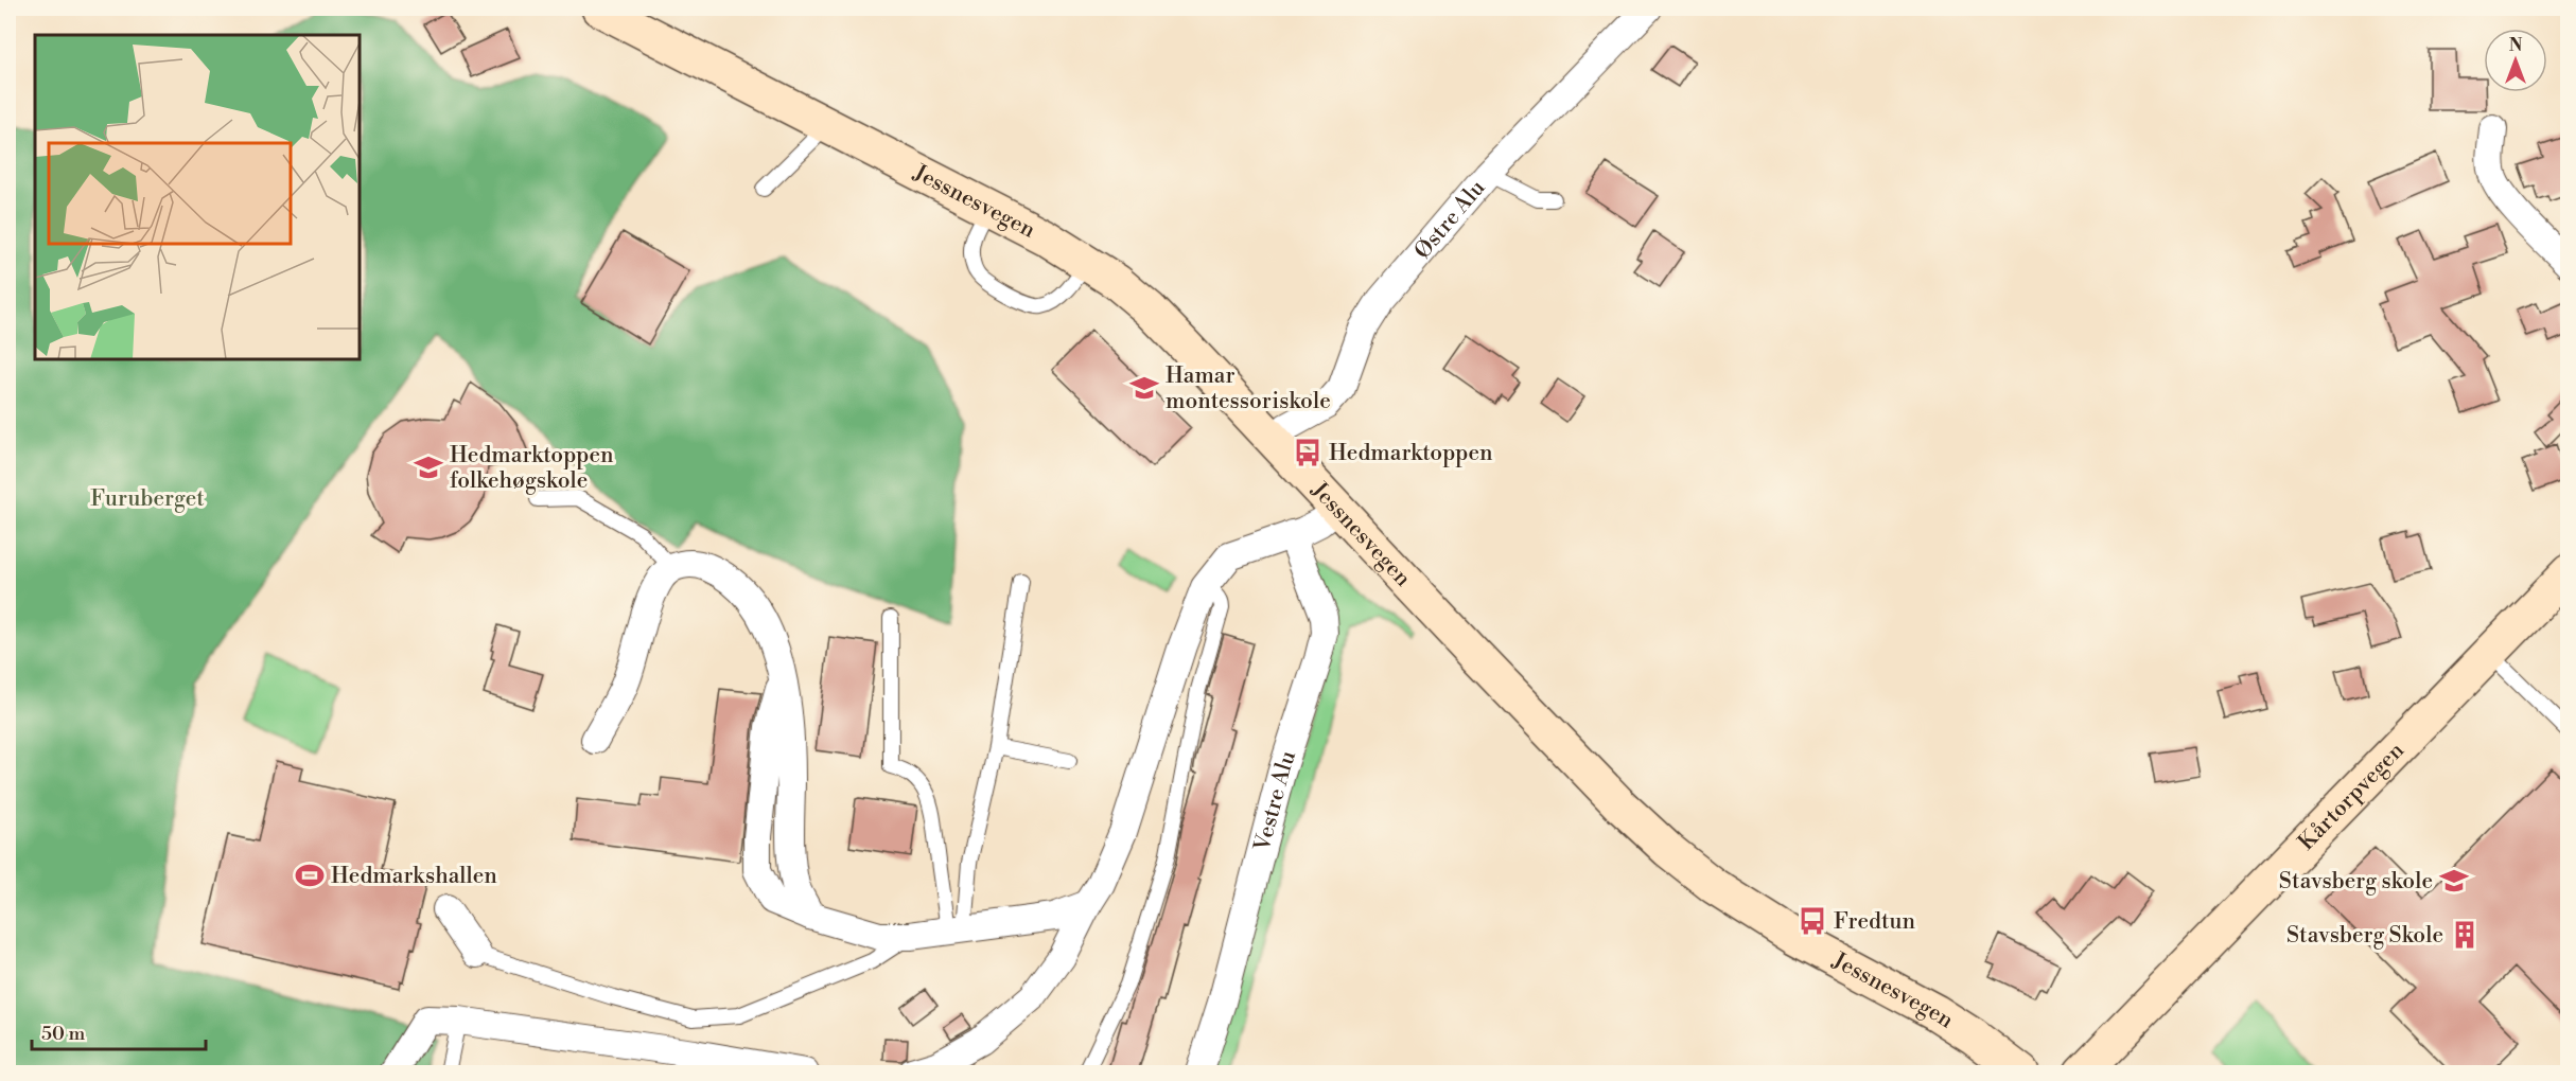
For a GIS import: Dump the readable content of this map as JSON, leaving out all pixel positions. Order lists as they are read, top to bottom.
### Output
{
  "streets": {
    "main road": ["Jessnesvegen", "Kårtorpvegen"],
    "street": ["Østre Alu", "Vestre Alu"]
  },
  "crossings": [
    ["Jessnesvegen", "Østre Alu"]
  ],
  "parks": ["Furuberget"],
  "places": {
    "school or university": ["Hamar montessoriskole", "Hedmarktoppen folkehøgskole", "Stavsberg skole"],
    "bus stop": ["Hedmarktoppen", "Fredtun"],
    "sports": ["Hedmarkshallen"],
    "building": ["Stavsberg Skole"]
  },
  "scale_bar": "50 m",
  "north": "top"
}
